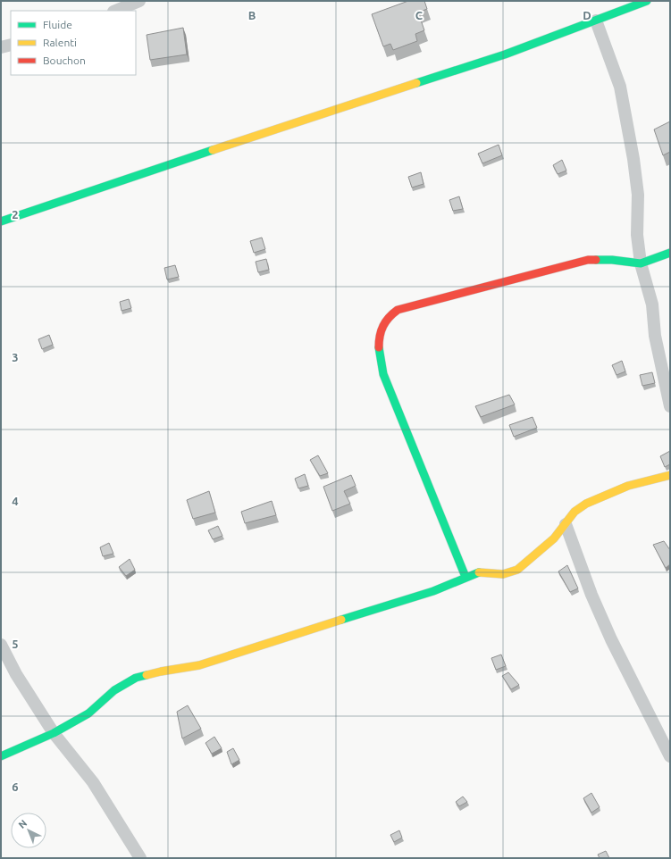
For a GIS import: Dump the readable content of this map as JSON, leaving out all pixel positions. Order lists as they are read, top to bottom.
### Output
{
  "legend": ["Fluide", "Ralenti", "Bouchon"],
  "north": "top left",
  "grid": {
    "columns": ["B", "C", "D"],
    "rows": [
      "2",
      "3",
      "4",
      "5",
      "6"
    ]
  }
}
